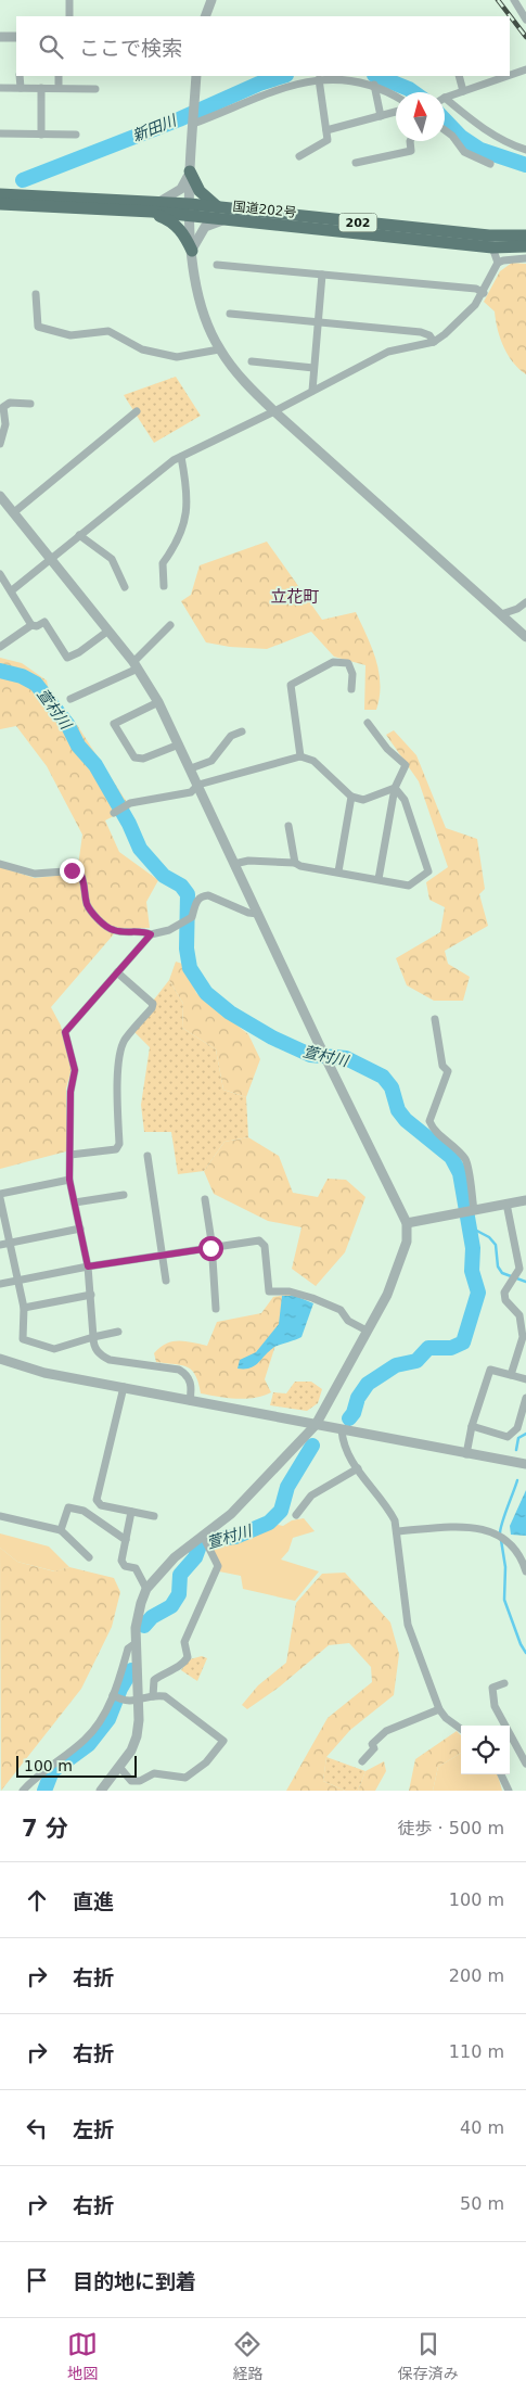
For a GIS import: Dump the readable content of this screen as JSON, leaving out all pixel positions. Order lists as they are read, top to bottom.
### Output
{
  "streets": {
    "highway": ["国道202号", "202"]
  },
  "districts": ["立花町"],
  "water": ["新田川", "萱村川"],
  "scale_bar": "100 m",
  "north": "top",
  "page": {
    "search": "ここで検索",
    "scale": "100 m",
    "heading": ["7 分", "徒歩 · 500 m"],
    "list": [
      ["直進", "100 m"],
      ["右折", "200 m"],
      ["右折", "110 m"],
      ["左折", "40 m"],
      ["右折", "50 m"],
      "目的地に到着"
    ],
    "nav": ["地図", "経路", "保存済み"]
  }
}
